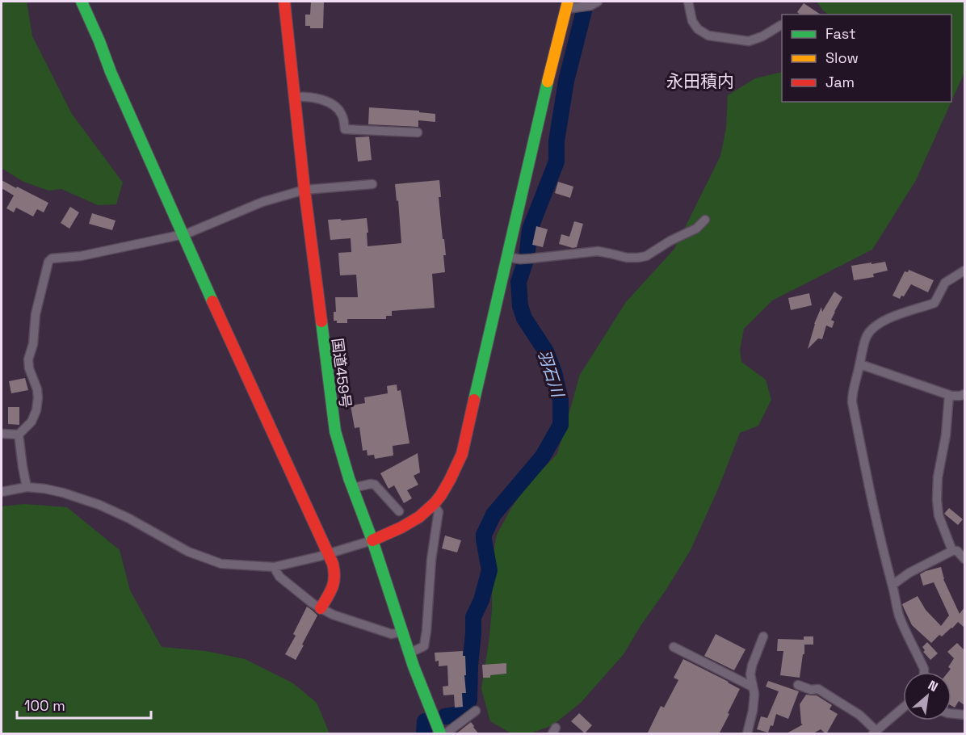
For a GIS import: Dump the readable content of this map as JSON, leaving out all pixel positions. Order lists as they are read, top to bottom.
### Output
{
  "streets": {
    "main road": ["国道459号"]
  },
  "districts": ["永田積内"],
  "water": ["羽石川"],
  "legend": ["Fast", "Slow", "Jam"],
  "scale_bar": "100 m",
  "north": "top right"
}
